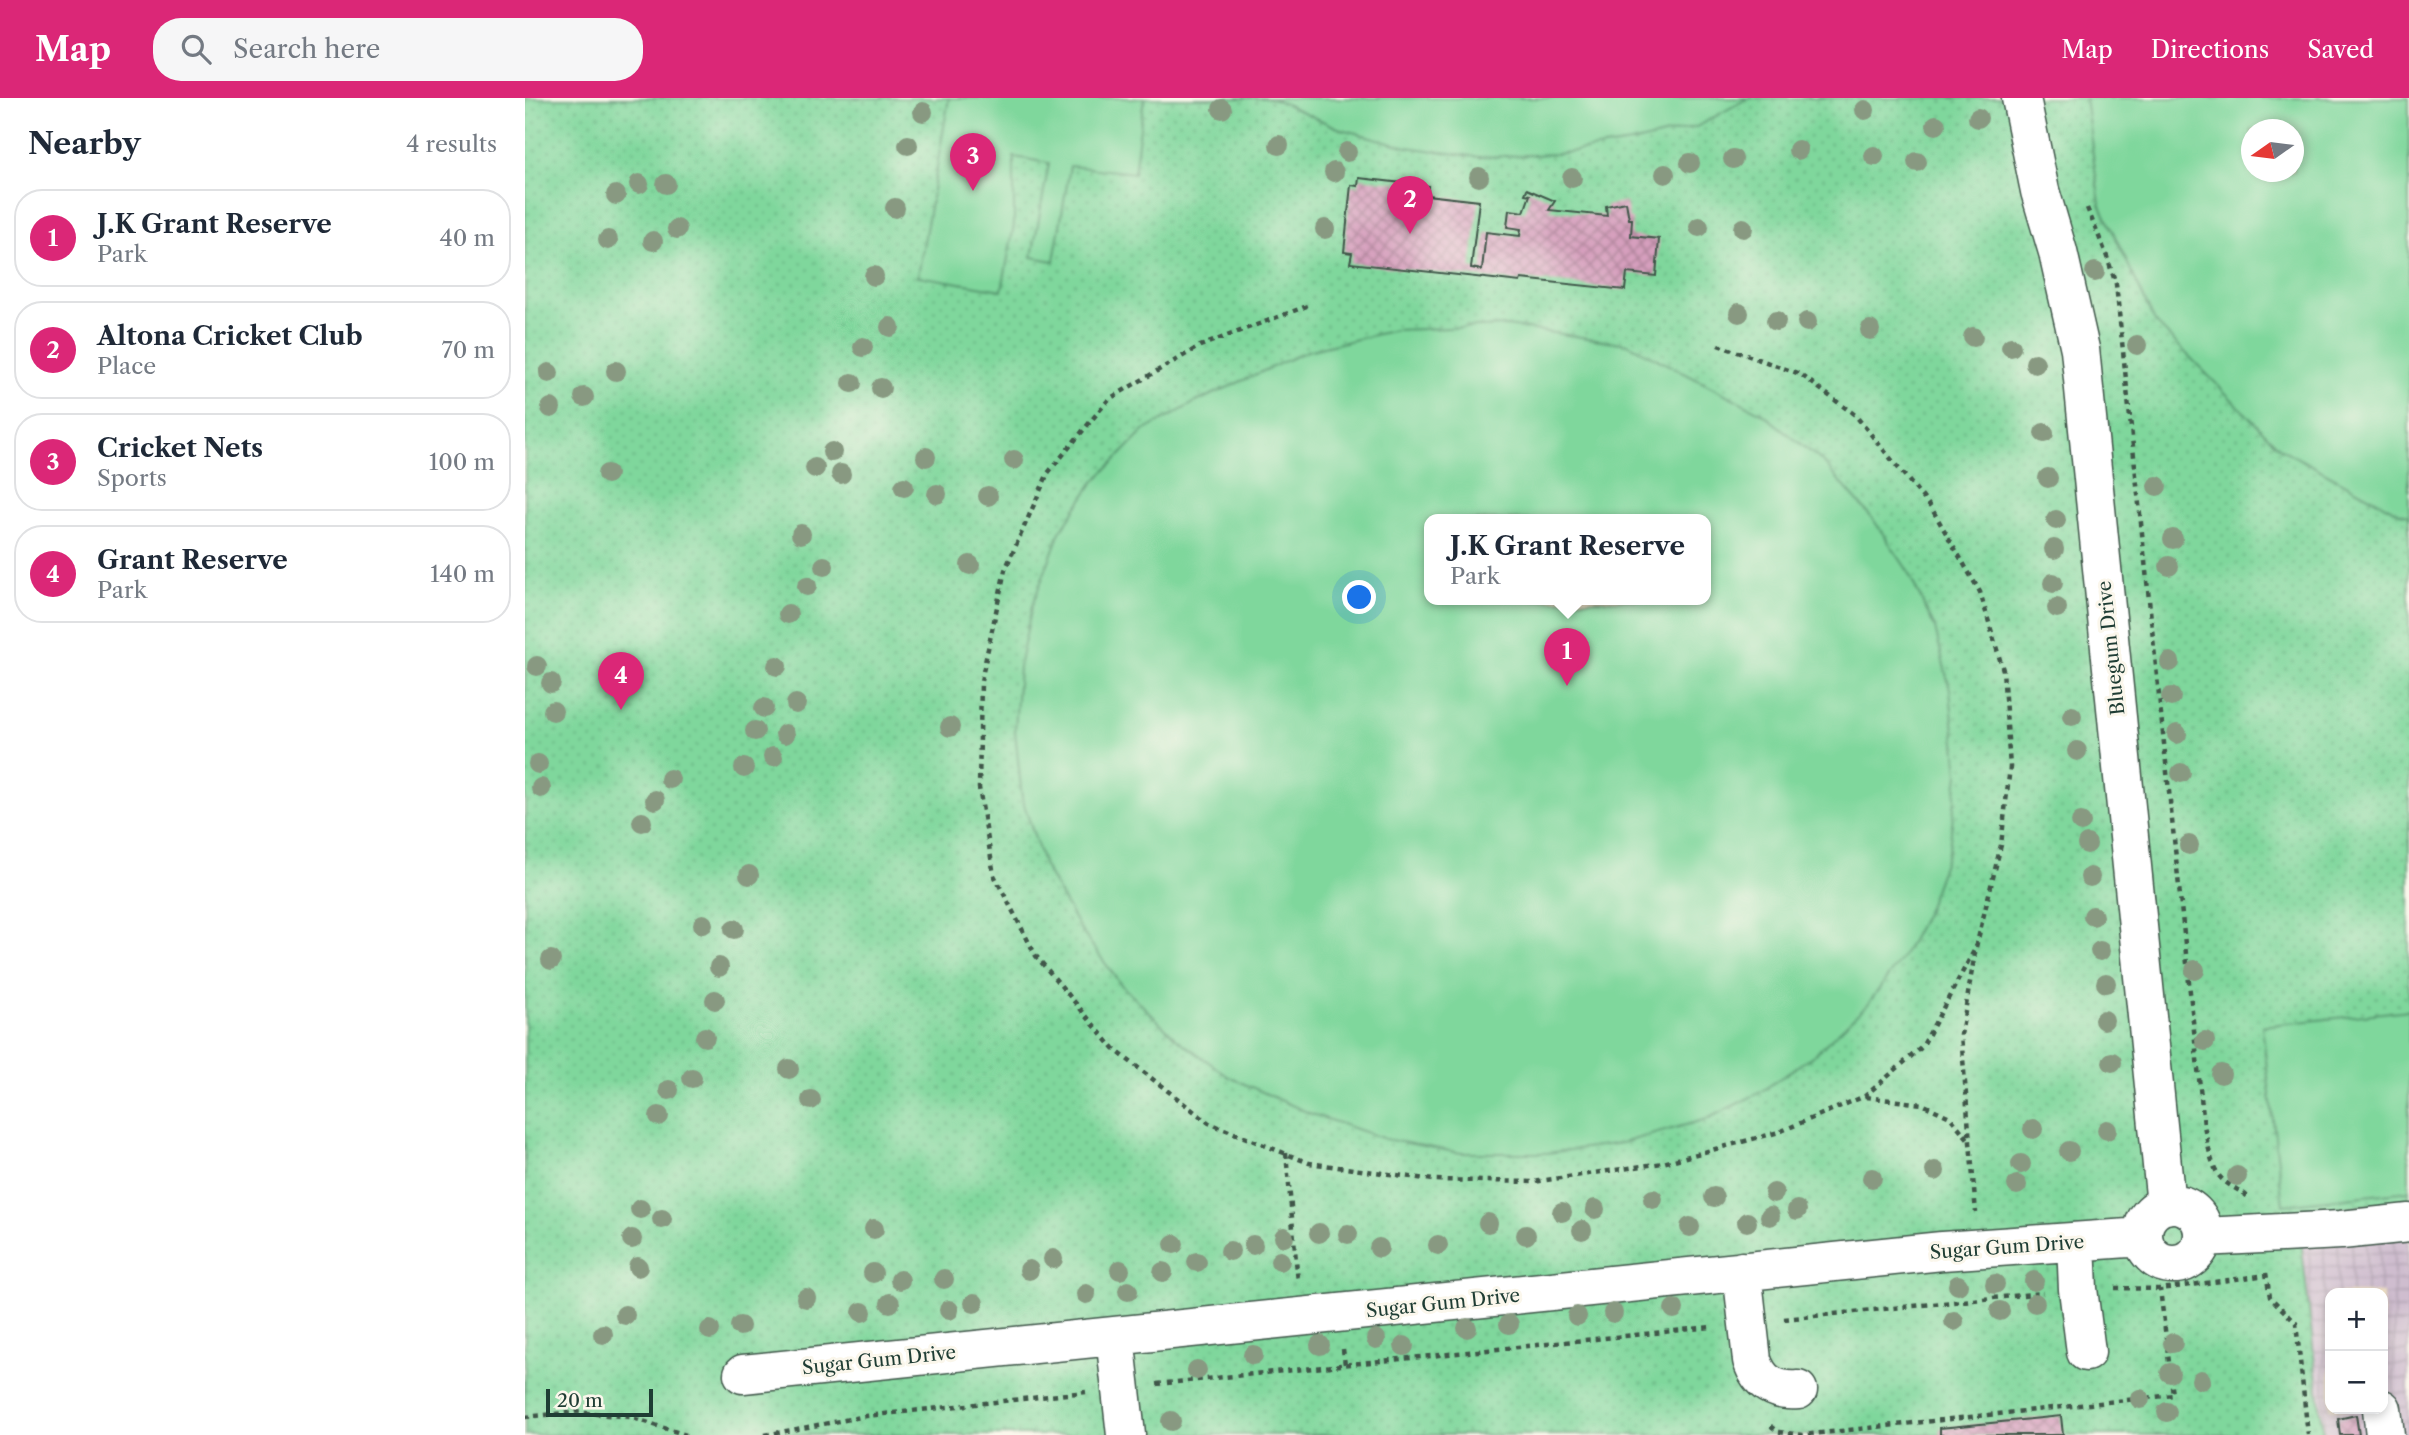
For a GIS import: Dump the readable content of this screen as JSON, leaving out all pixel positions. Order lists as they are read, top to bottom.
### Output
{
  "streets": {
    "lane": ["Bluegum Drive", "Sugar Gum Drive"]
  },
  "crossings": [
    ["Bluegum Drive", "Sugar Gum Drive"]
  ],
  "scale_bar": "20 m",
  "north": "left",
  "page": {
    "header": "Map",
    "search": "Search here",
    "nav": ["Map", "Directions", "Saved"],
    "heading": ["Nearby", "4 results"],
    "pins": [
      "3",
      "2",
      "1",
      "4"
    ],
    "list": [
      {
        "mark": "1",
        "name": "J.K Grant Reserve",
        "note": "Park",
        "value": "40 m"
      },
      {
        "mark": "2",
        "name": "Altona Cricket Club",
        "note": "Place",
        "value": "70 m"
      },
      {
        "mark": "3",
        "name": "Cricket Nets",
        "note": "Sports",
        "value": "100 m"
      },
      {
        "mark": "4",
        "name": "Grant Reserve",
        "note": "Park",
        "value": "140 m"
      }
    ],
    "popup": ["J.K Grant Reserve", "Park"],
    "map_buttons": ["+", "−"],
    "scale": "20 m"
  }
}
